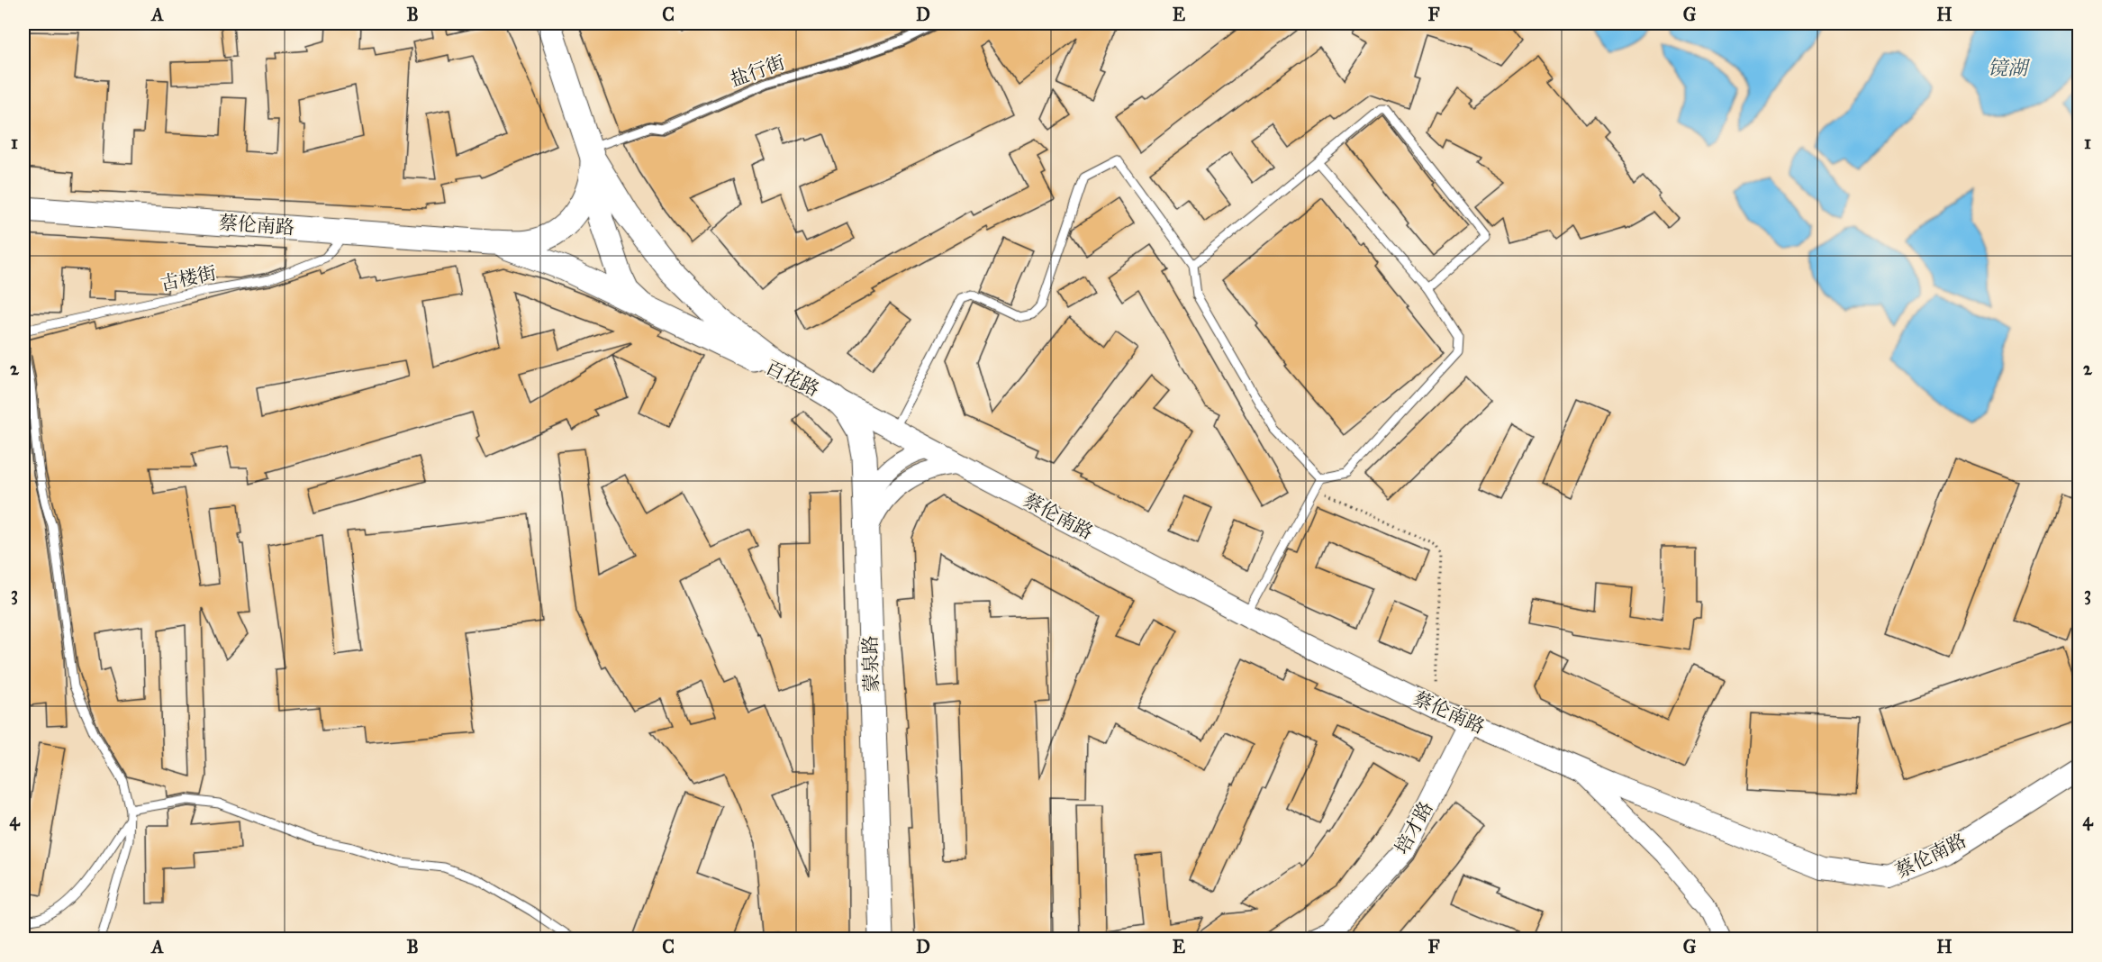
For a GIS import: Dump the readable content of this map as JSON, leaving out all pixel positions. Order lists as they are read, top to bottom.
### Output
{
  "streets": {
    "main road": ["蔡伦南路", "百花路", "蒙泉路"],
    "street": ["培才路"],
    "lane": ["盐行街", "古楼街"]
  },
  "crossings": [
    ["盐行街", "蔡伦南路"],
    ["盐行街", "百花路"],
    ["蔡伦南路", "古楼街"],
    ["蔡伦南路", "百花路"],
    ["蔡伦南路", "蒙泉路"],
    ["蔡伦南路", "培才路"],
    ["百花路", "蒙泉路"]
  ],
  "water": ["镜湖"],
  "grid": {
    "columns": [
      "A",
      "B",
      "C",
      "D",
      "E",
      "F",
      "G",
      "H"
    ],
    "rows": [
      "1",
      "2",
      "3",
      "4"
    ]
  }
}
